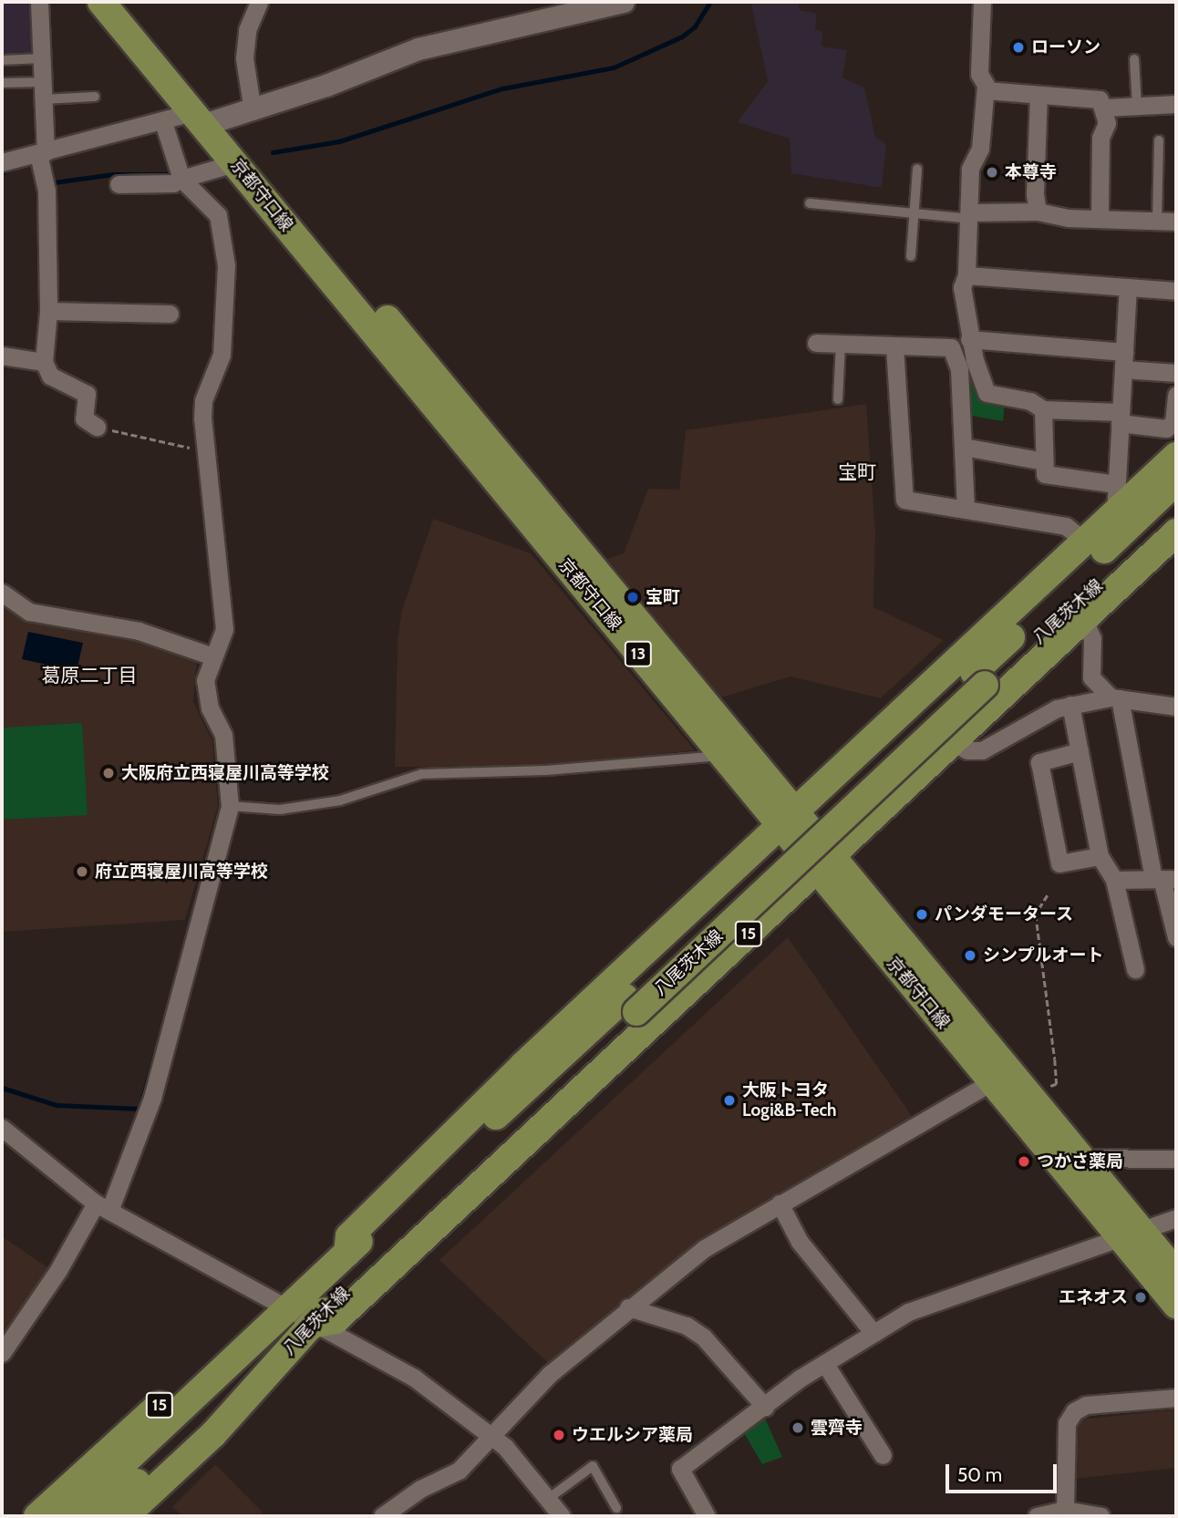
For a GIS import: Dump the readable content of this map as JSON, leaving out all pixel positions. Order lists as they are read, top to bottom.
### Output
{
  "streets": {
    "main road": [
      "京都守口線",
      "八尾茨木線",
      "13",
      "15"
    ]
  },
  "crossings": [
    ["京都守口線", "15"],
    ["八尾茨木線", "15"]
  ],
  "districts": ["宝町", "葛原二丁目"],
  "places": [
    "ローソン",
    "本尊寺",
    "宝町",
    "大阪府立西寝屋川高等学校",
    "府立西寝屋川高等学校",
    "パンダモータース",
    "シンプルオート",
    "大阪トヨタ Logi&B-Tech",
    "つかさ薬局",
    "エネオス",
    "雲齊寺",
    "ウエルシア薬局"
  ],
  "scale_bar": "50 m"
}
